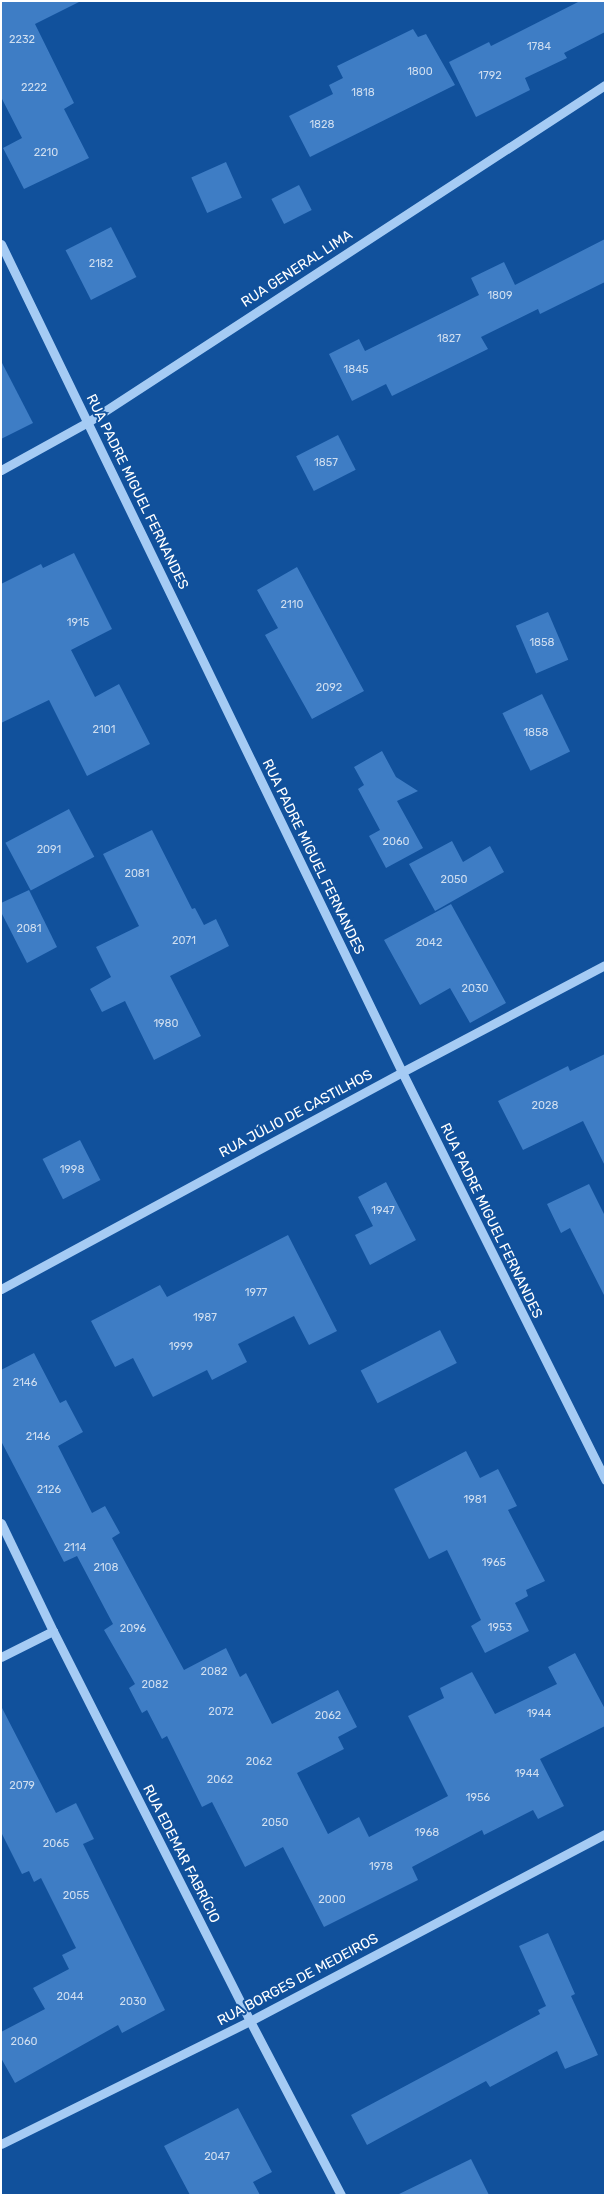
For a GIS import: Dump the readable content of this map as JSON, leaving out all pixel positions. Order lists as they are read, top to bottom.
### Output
{
  "streets": {
    "street": [
      "RUA GENERAL LIMA",
      "RUA PADRE MIGUEL FERNANDES",
      "RUA JÚLIO DE CASTILHOS",
      "RUA EDEMAR FABRÍCIO",
      "RUA BORGES DE MEDEIROS"
    ]
  },
  "crossings": [
    ["RUA GENERAL LIMA", "RUA PADRE MIGUEL FERNANDES"],
    ["RUA PADRE MIGUEL FERNANDES", "RUA JÚLIO DE CASTILHOS"],
    ["RUA EDEMAR FABRÍCIO", "RUA BORGES DE MEDEIROS"]
  ],
  "house_numbers": [
    "2232",
    "1784",
    "1800",
    "1792",
    "2222",
    "1818",
    "1828",
    "2210",
    "2182",
    "1809",
    "1827",
    "1845",
    "1857",
    "2110",
    "1915",
    "1858",
    "2092",
    "2101",
    "1858",
    "2060",
    "2091",
    "2081",
    "2050",
    "2081",
    "2071",
    "2042",
    "2030",
    "1980",
    "2028",
    "1998",
    "1947",
    "1977",
    "1987",
    "1999",
    "2146",
    "2146",
    "2126",
    "1981",
    "2114",
    "1965",
    "2108",
    "1953",
    "2096",
    "2082",
    "2082",
    "2072",
    "1944",
    "2062",
    "2062",
    "1944",
    "2062",
    "2079",
    "1956",
    "2050",
    "1968",
    "2065",
    "1978",
    "2055",
    "2000",
    "2044",
    "2030",
    "2060",
    "2047"
  ]
}
